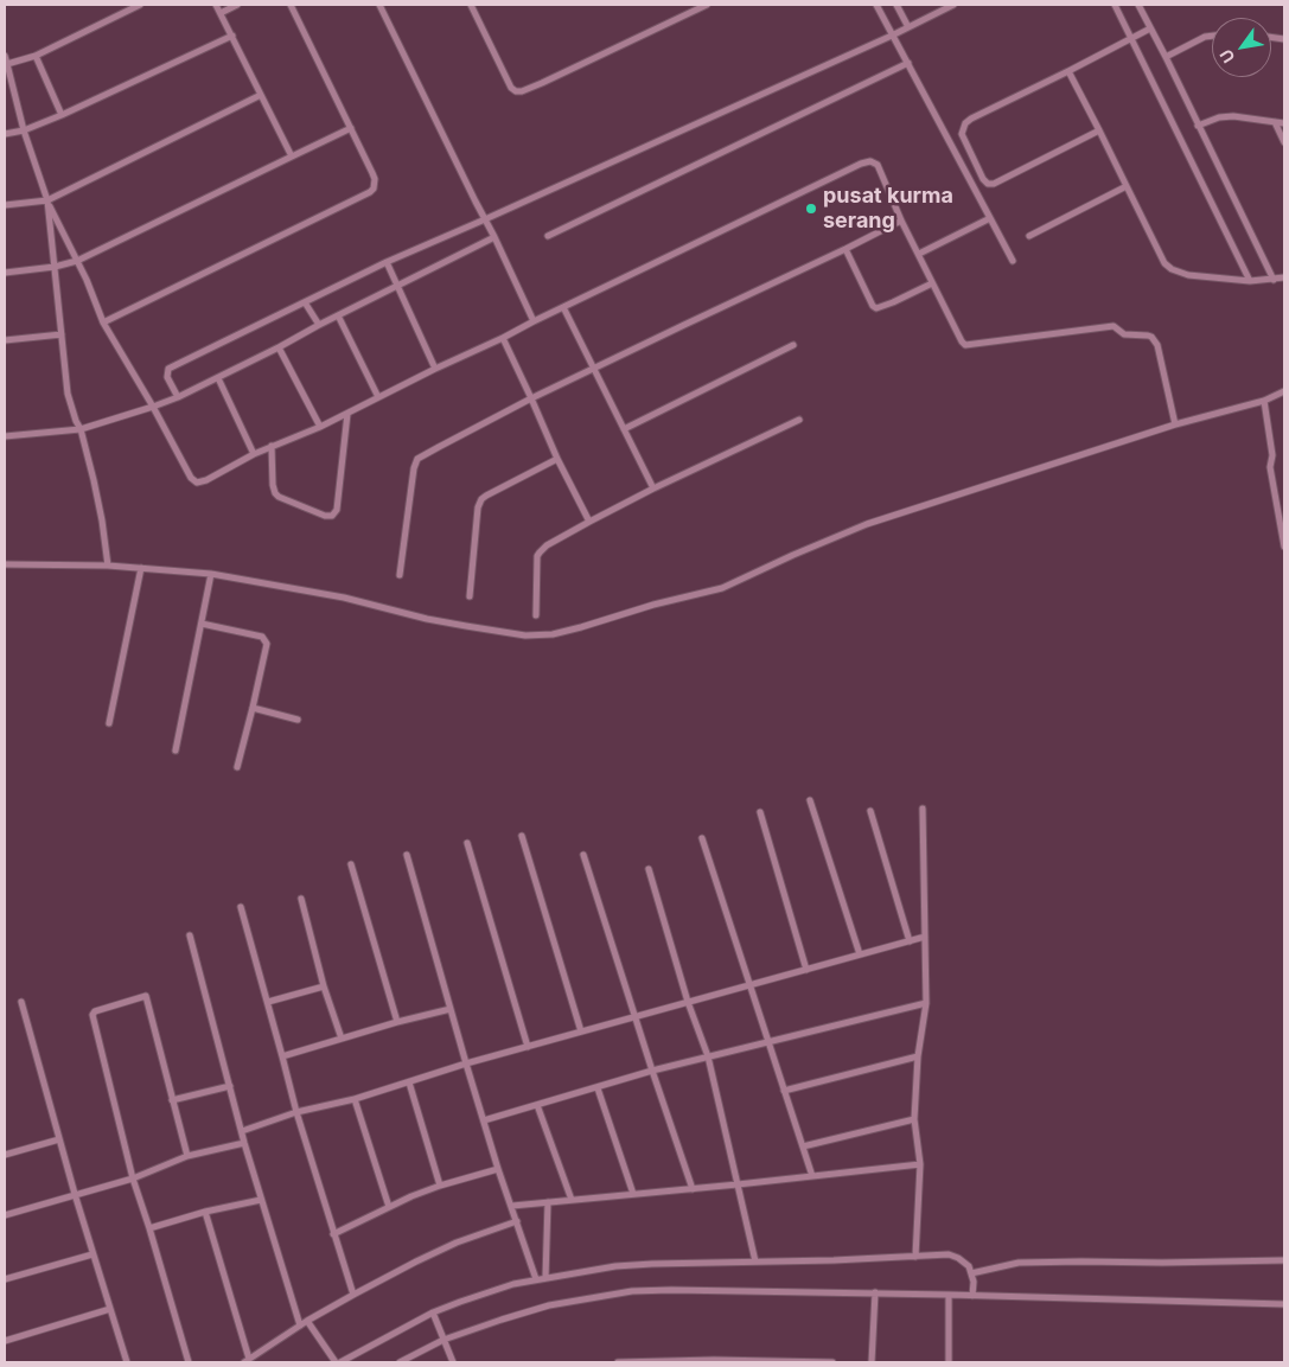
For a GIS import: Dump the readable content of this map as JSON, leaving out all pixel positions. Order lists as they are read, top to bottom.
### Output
{
  "places": ["pusat kurma serang"],
  "north": "bottom left"
}
